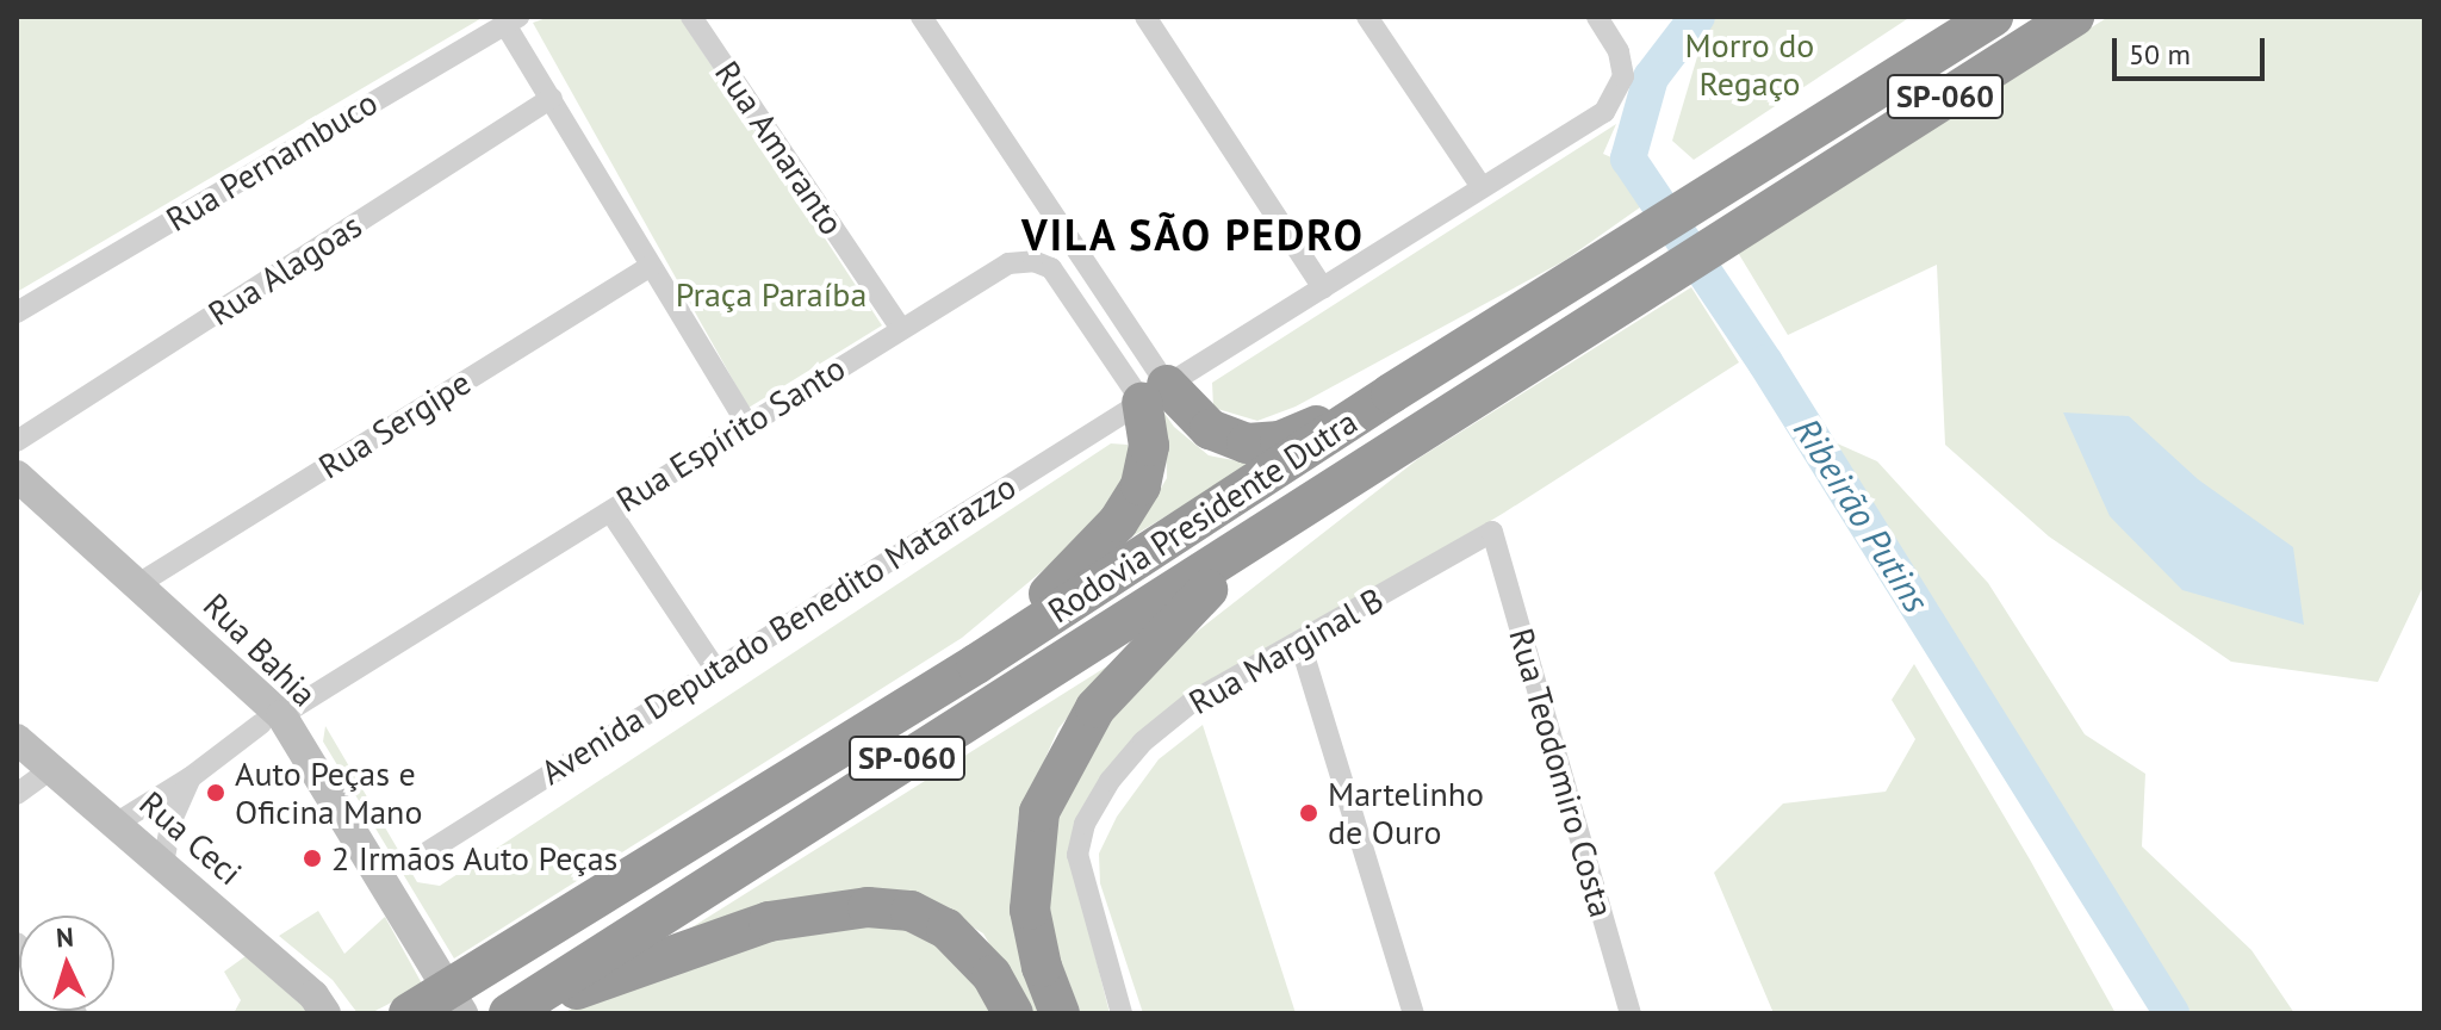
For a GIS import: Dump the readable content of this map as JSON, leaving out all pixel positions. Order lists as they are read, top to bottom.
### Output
{
  "streets": {
    "highway": ["SP-060", "Rodovia Presidente Dutra"],
    "main road": ["Rua Bahia", "Rua Ceci"],
    "street": [
      "Rua Amaranto",
      "Rua Pernambuco",
      "Rua Alagoas",
      "Rua Sergipe",
      "Rua Espírito Santo",
      "Avenida Deputado Benedito Matarazzo",
      "Rua Marginal B",
      "Rua Teodomiro Costa"
    ]
  },
  "crossings": [
    ["Rua Amaranto", "Rua Espírito Santo"],
    ["Rua Sergipe", "Rua Bahia"],
    ["Rua Espírito Santo", "Avenida Deputado Benedito Matarazzo"],
    ["Rua Espírito Santo", "Rua Bahia"],
    ["Rua Espírito Santo", "Rua Ceci"],
    ["Rua Marginal B", "Rua Teodomiro Costa"]
  ],
  "districts": ["VILA SÃO PEDRO"],
  "water": ["Ribeirão Putins"],
  "parks": ["Morro do Regaço", "Praça Paraíba"],
  "places": ["Auto Peças e Oficina Mano", "Martelinho de Ouro", "2 Irmãos Auto Peças"],
  "scale_bar": "50 m",
  "north": "top"
}
